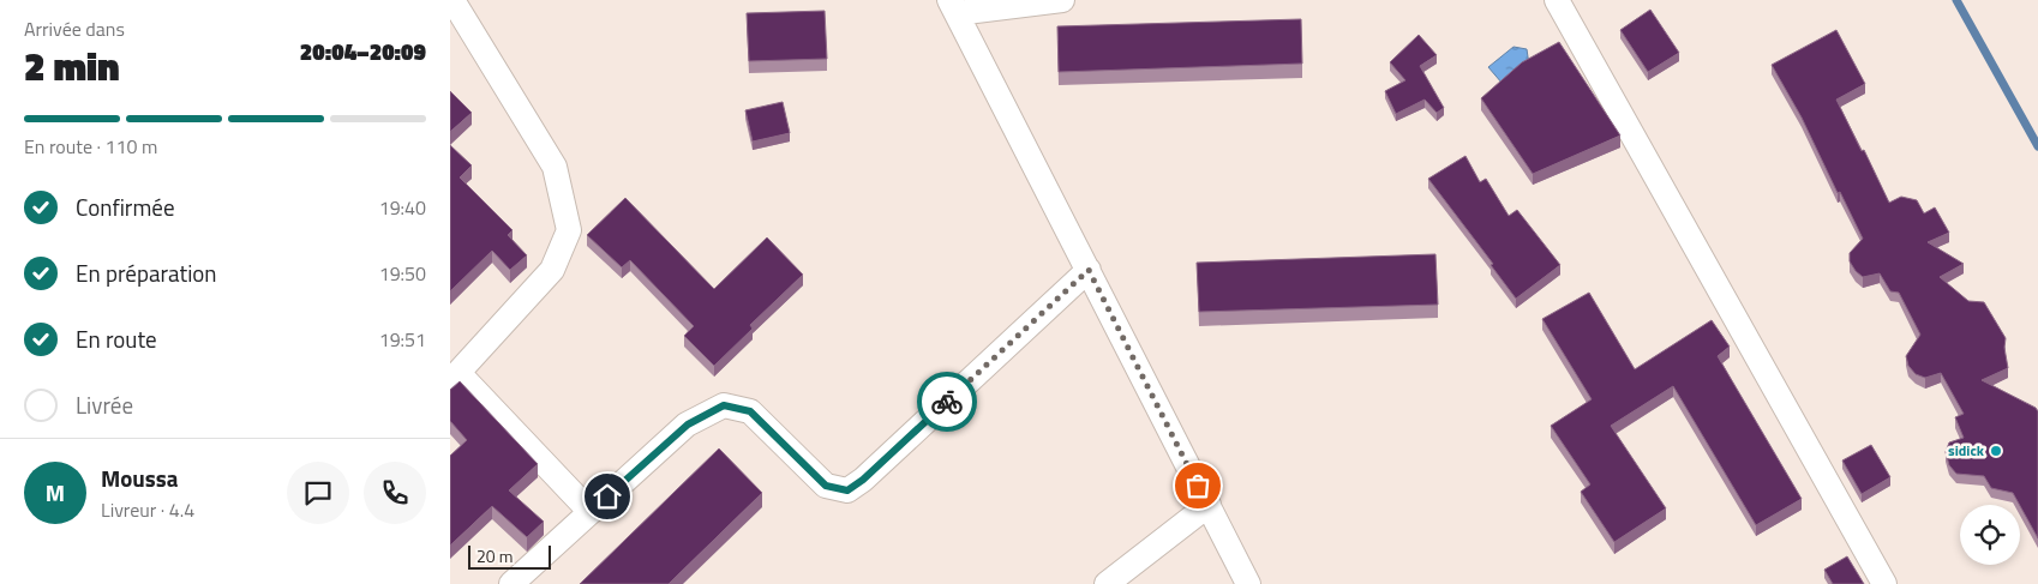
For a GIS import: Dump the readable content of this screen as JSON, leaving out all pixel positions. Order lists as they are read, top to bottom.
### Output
{
  "places": ["sidick"],
  "scale_bar": "20 m",
  "page": {
    "heading": ["2 min", "Arrivée dans", "20:04–20:09"],
    "panel": ["Moussa", "Livreur · 4.4"],
    "bar": "En route · 110 m",
    "list": [
      ["Confirmée", "19:40"],
      ["En préparation", "19:50"],
      ["En route", "19:51"],
      "Livrée"
    ],
    "round": "M",
    "scale": "20 m"
  }
}
